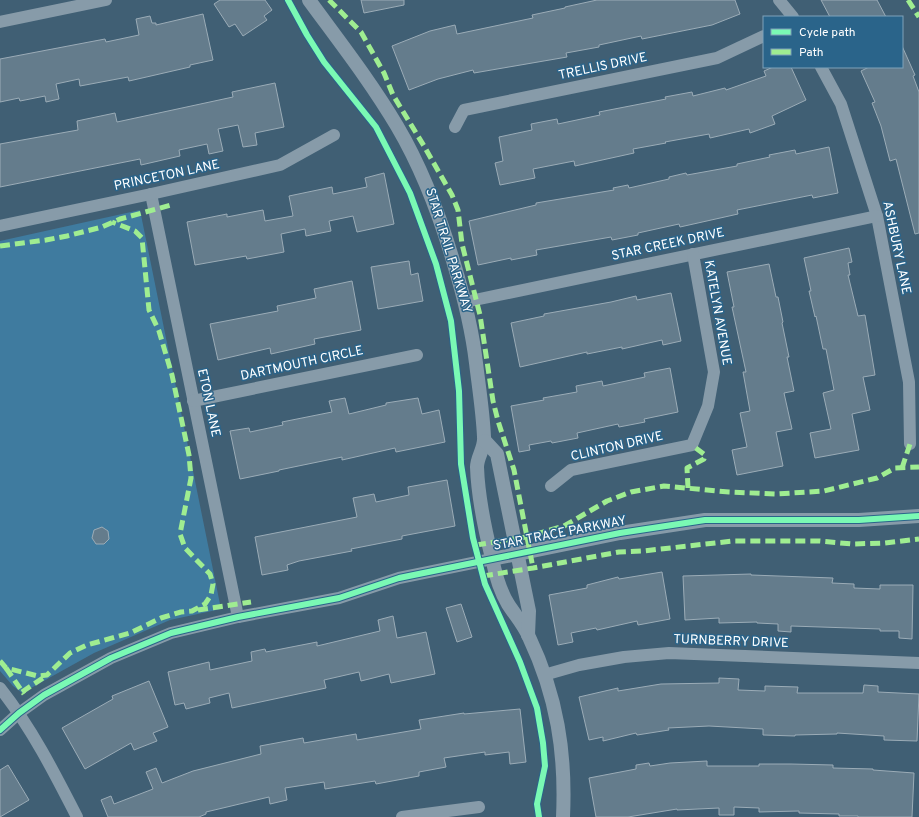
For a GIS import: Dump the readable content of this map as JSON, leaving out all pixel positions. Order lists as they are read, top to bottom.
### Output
{
  "streets": {
    "street": [
      "TRELLIS DRIVE",
      "PRINCETON LANE",
      "STAR CREEK DRIVE",
      "ASHBURY LANE",
      "STAR TRAIL PARKWAY",
      "KATELYN AVENUE",
      "DARTMOUTH CIRCLE",
      "ETON LANE",
      "CLINTON DRIVE",
      "STAR TRACE PARKWAY",
      "TURNBERRY DRIVE"
    ]
  },
  "crossings": [
    ["PRINCETON LANE", "ETON LANE"],
    ["STAR CREEK DRIVE", "ASHBURY LANE"],
    ["STAR CREEK DRIVE", "STAR TRAIL PARKWAY"],
    ["STAR CREEK DRIVE", "KATELYN AVENUE"],
    ["STAR TRAIL PARKWAY", "STAR TRACE PARKWAY"],
    ["STAR TRAIL PARKWAY", "TURNBERRY DRIVE"],
    ["KATELYN AVENUE", "CLINTON DRIVE"],
    ["DARTMOUTH CIRCLE", "ETON LANE"],
    ["ETON LANE", "STAR TRACE PARKWAY"]
  ],
  "legend": ["Cycle path", "Path"]
}
